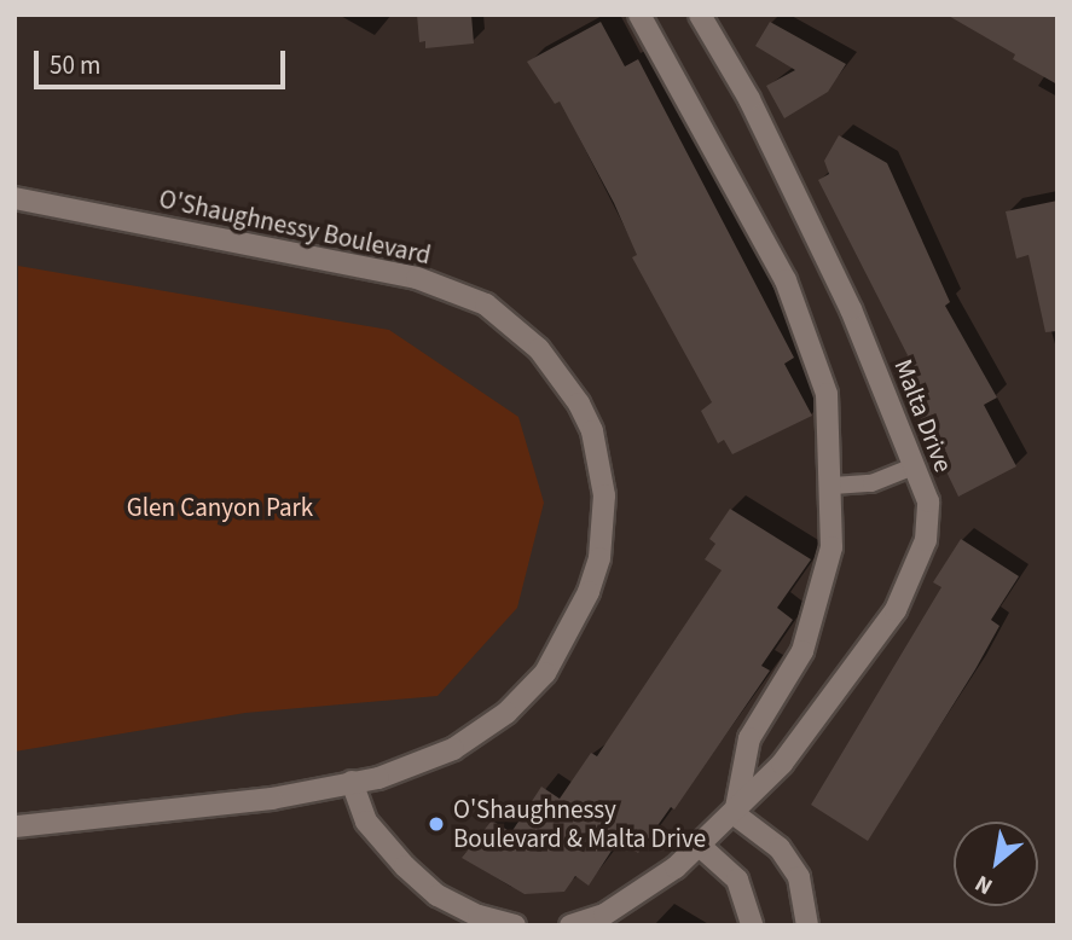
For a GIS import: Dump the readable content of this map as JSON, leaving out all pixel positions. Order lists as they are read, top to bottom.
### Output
{
  "streets": {
    "street": ["O'Shaughnessy Boulevard", "Malta Drive"]
  },
  "parks": ["Glen Canyon Park"],
  "places": ["O'Shaughnessy Boulevard & Malta Drive"],
  "scale_bar": "50 m",
  "north": "bottom left"
}
